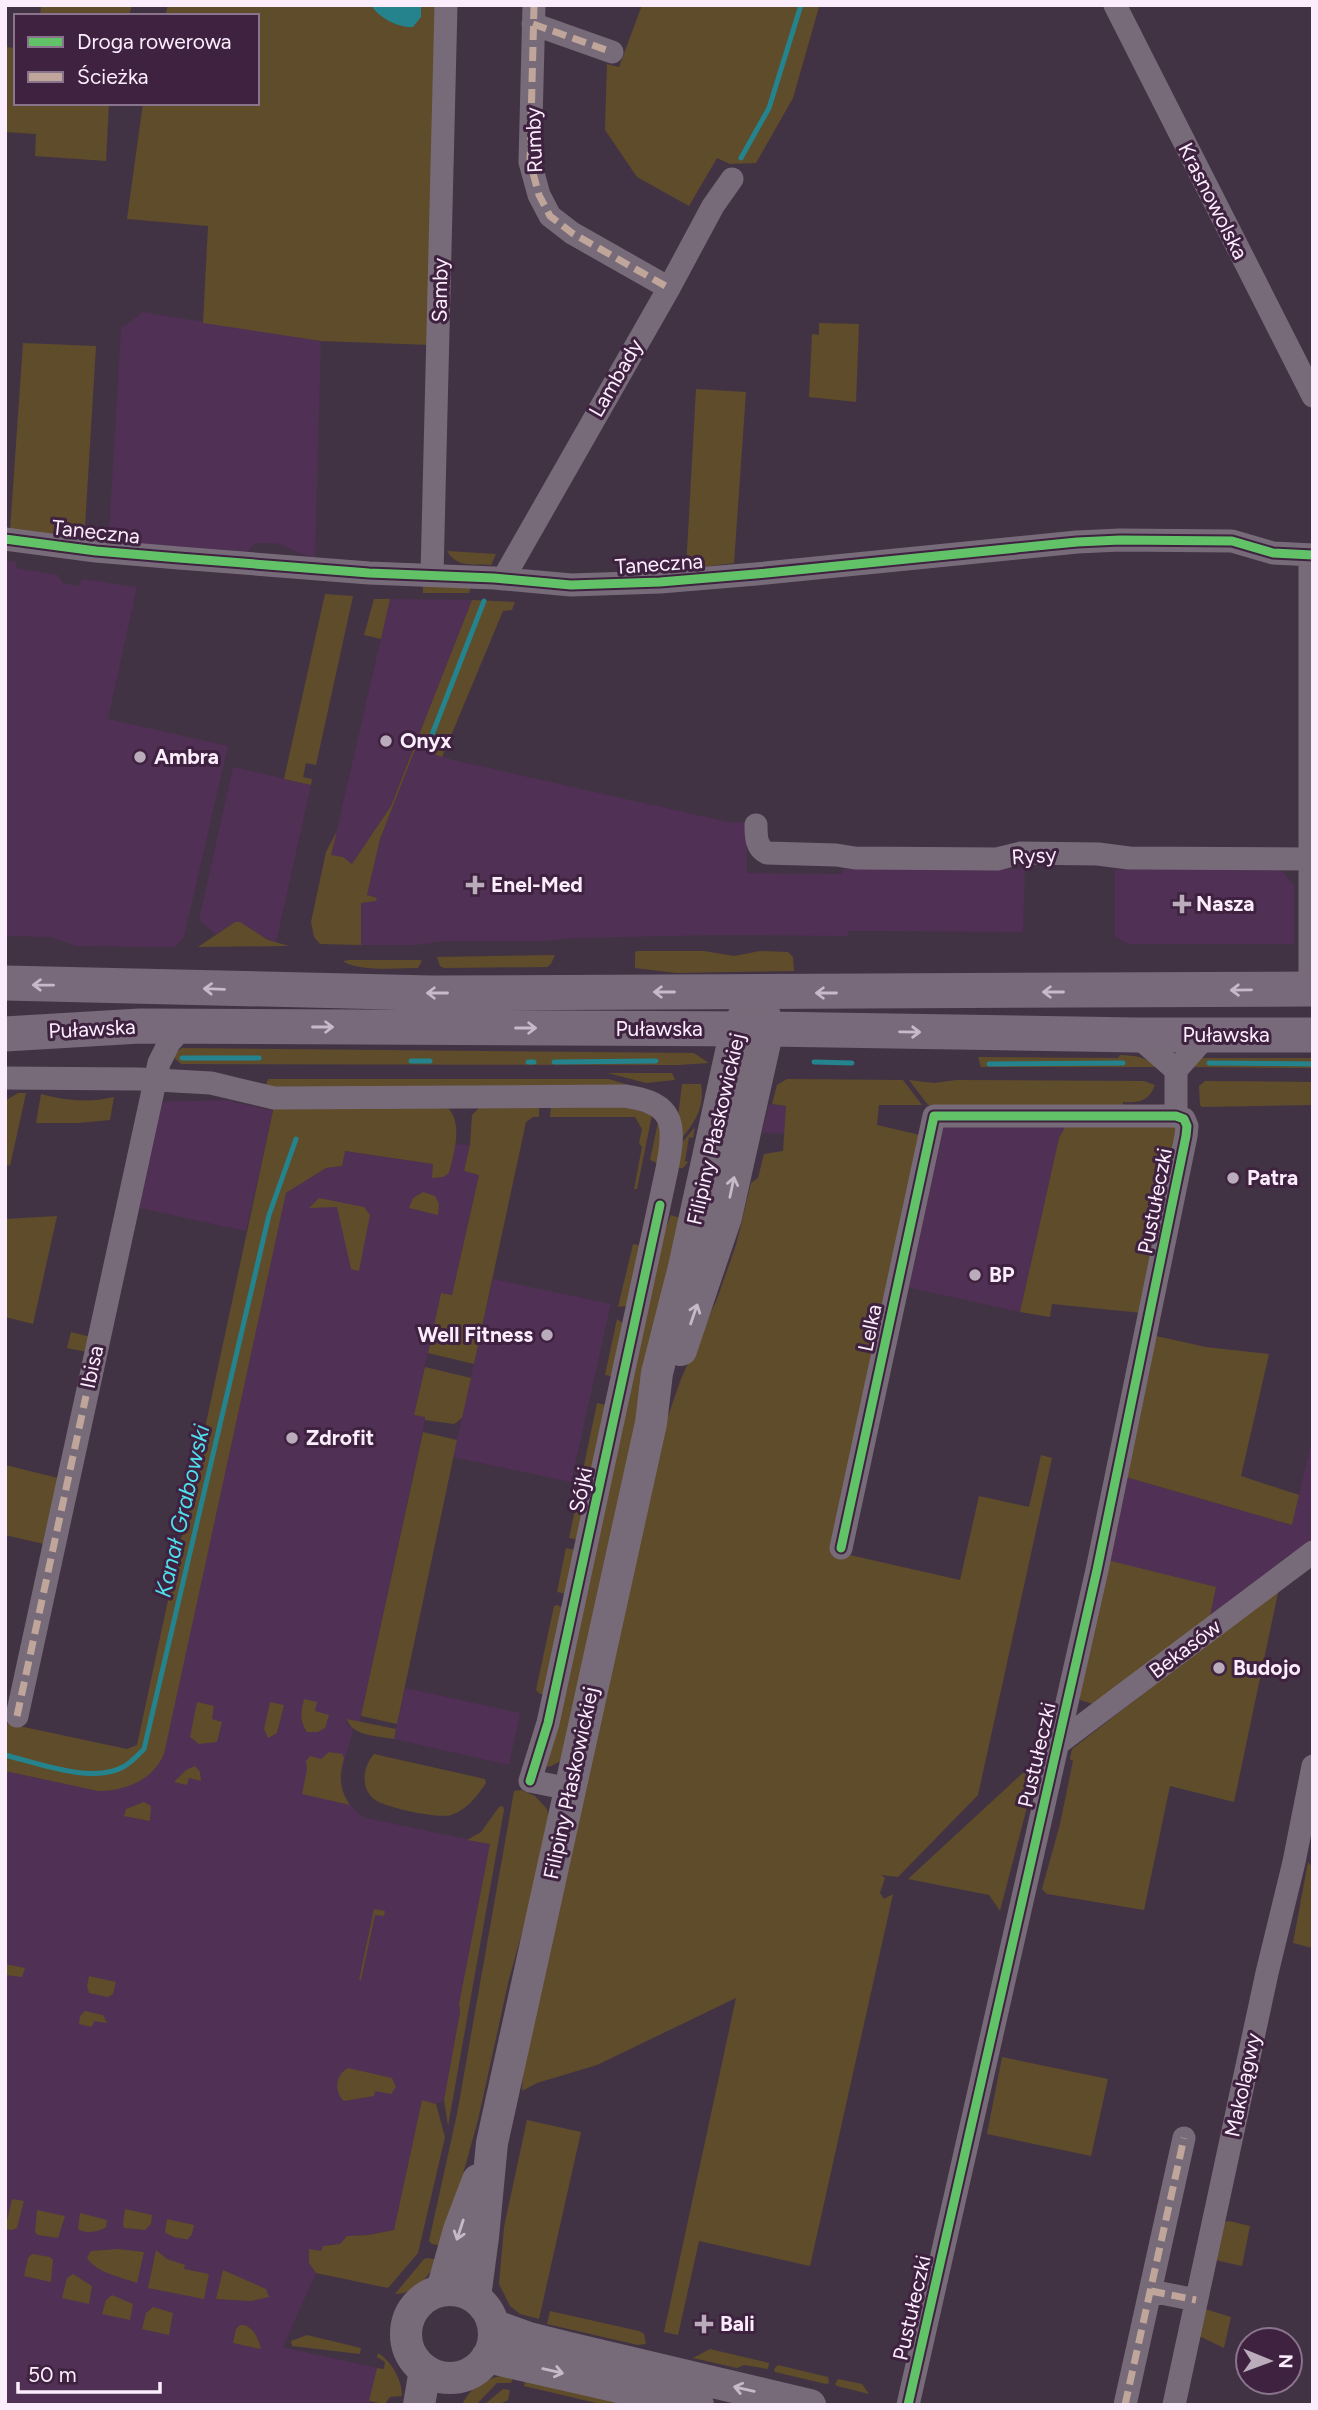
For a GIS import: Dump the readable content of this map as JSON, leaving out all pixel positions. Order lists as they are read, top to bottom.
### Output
{
  "streets": {
    "main road": ["Puławska", "Filipiny Płaskowickiej"],
    "street": [
      "Rumby",
      "Krasnowolska",
      "Samby",
      "Lambady",
      "Taneczna",
      "Rysy",
      "Pustułeczki",
      "Lelka",
      "Ibisa",
      "Sójki",
      "Bekasów",
      "Makolągwy"
    ]
  },
  "crossings": [
    ["Rumby", "Lambady"],
    ["Samby", "Taneczna"],
    ["Lambady", "Taneczna"],
    ["Puławska", "Filipiny Płaskowickiej"],
    ["Puławska", "Ibisa"],
    ["Filipiny Płaskowickiej", "Sójki"],
    ["Pustułeczki", "Lelka"],
    ["Pustułeczki", "Bekasów"],
    ["Ibisa", "Sójki"]
  ],
  "water": ["Kanał Grabowski"],
  "places": {
    "other": [
      "Onyx",
      "Ambra",
      "Patra",
      "BP",
      "Well Fitness",
      "Zdrofit",
      "Budojo"
    ],
    "health": ["Enel-Med", "Nasza", "Bali"]
  },
  "legend": ["Droga rowerowa", "Ścieżka"],
  "scale_bar": "50 m",
  "north": "right"
}
